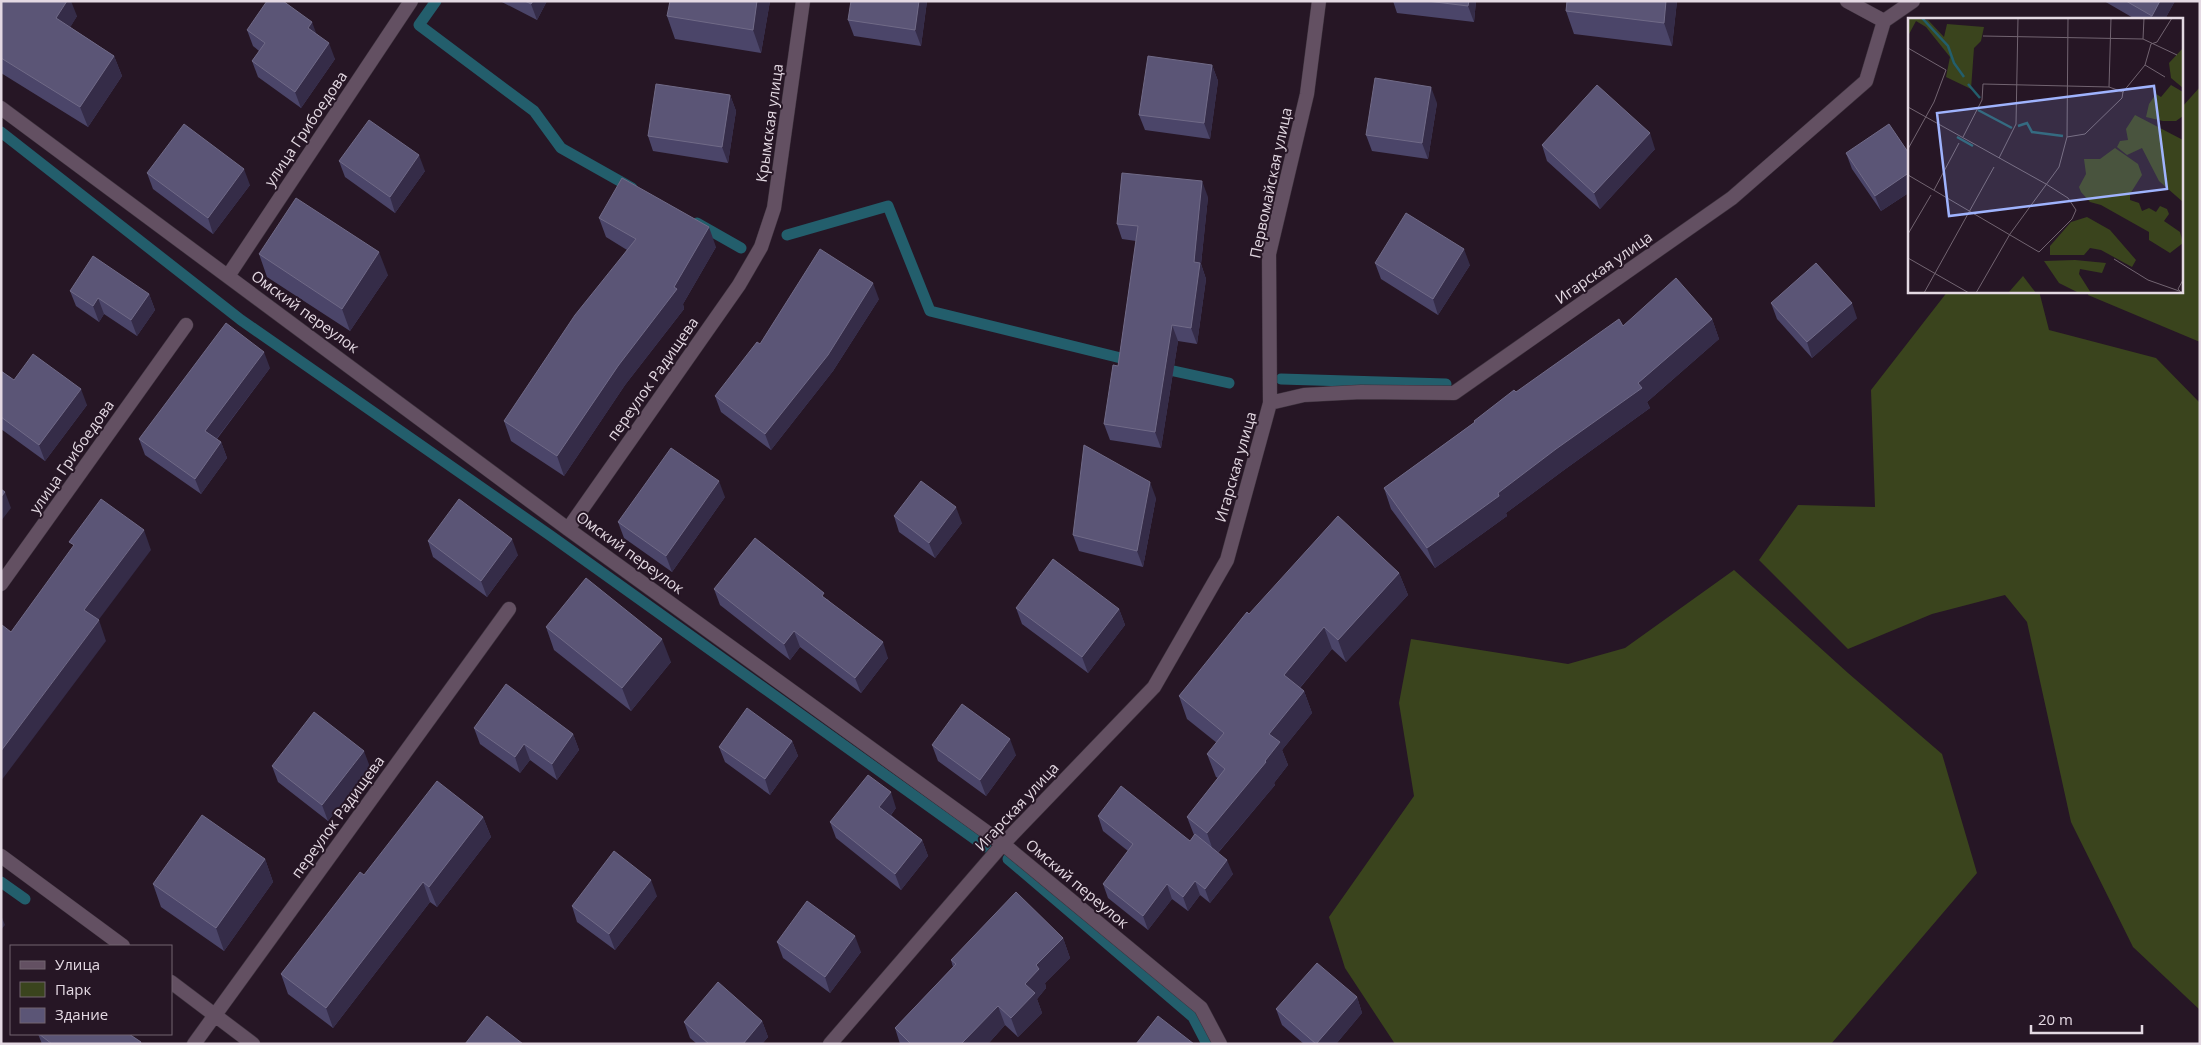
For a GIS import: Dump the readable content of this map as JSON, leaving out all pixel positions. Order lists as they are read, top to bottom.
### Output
{
  "streets": {
    "street": [
      "Крымская улица",
      "улица Грибоедова",
      "Первомайская улица",
      "Игарская улица",
      "Омский переулок",
      "переулок Радищева"
    ]
  },
  "crossings": [
    ["Крымская улица", "переулок Радищева"],
    ["улица Грибоедова", "Омский переулок"],
    ["Первомайская улица", "Игарская улица"],
    ["Игарская улица", "Омский переулок"],
    ["Омский переулок", "переулок Радищева"]
  ],
  "legend": ["Улица", "Парк", "Здание"],
  "scale_bar": "20 m"
}
